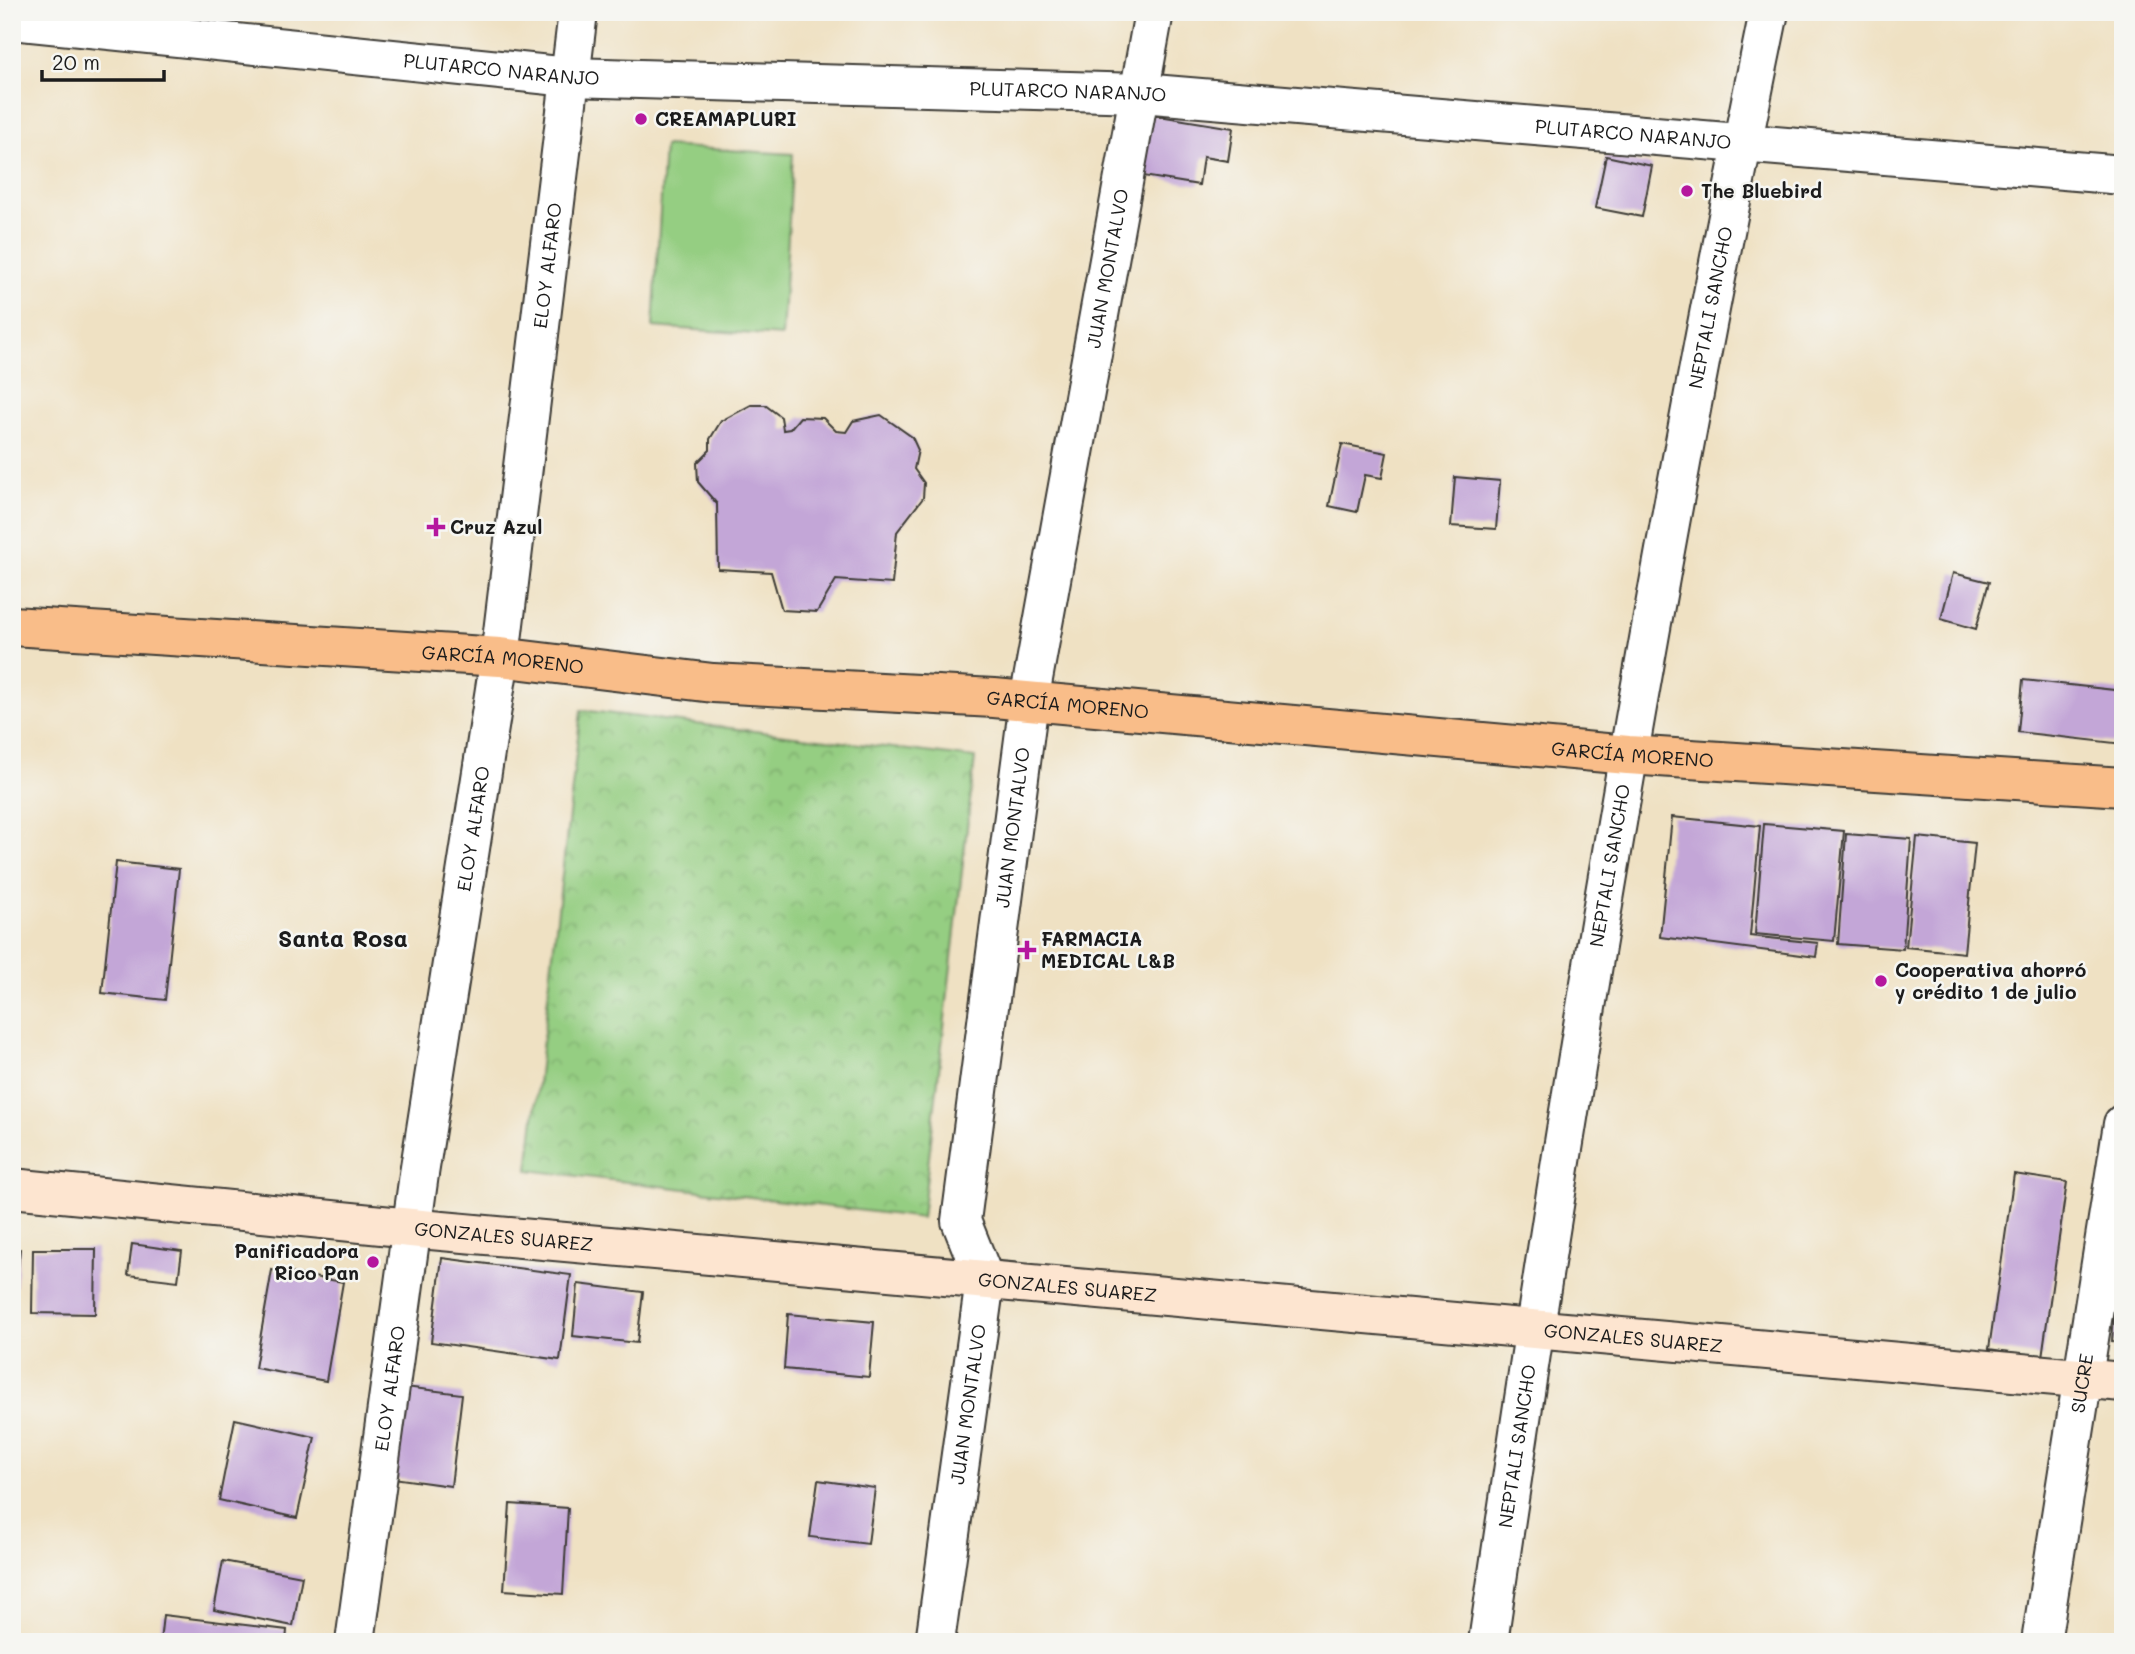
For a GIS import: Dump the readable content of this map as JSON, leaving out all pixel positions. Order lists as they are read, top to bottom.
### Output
{
  "streets": {
    "highway": ["GARCÍA MORENO"],
    "street": [
      "PLUTARCO NARANJO",
      "ELOY ALFARO",
      "JUAN MONTALVO",
      "NEPTALI SANCHO",
      "GONZALES SUAREZ",
      "SUCRE"
    ]
  },
  "crossings": [
    ["PLUTARCO NARANJO", "ELOY ALFARO"],
    ["PLUTARCO NARANJO", "JUAN MONTALVO"],
    ["PLUTARCO NARANJO", "NEPTALI SANCHO"],
    ["ELOY ALFARO", "GARCÍA MORENO"],
    ["ELOY ALFARO", "GONZALES SUAREZ"],
    ["JUAN MONTALVO", "GARCÍA MORENO"],
    ["JUAN MONTALVO", "GONZALES SUAREZ"],
    ["NEPTALI SANCHO", "GARCÍA MORENO"],
    ["NEPTALI SANCHO", "GONZALES SUAREZ"],
    ["GONZALES SUAREZ", "SUCRE"]
  ],
  "districts": ["Santa Rosa"],
  "places": {
    "other": [
      "CREAMAPLURI",
      "The Bluebird",
      "Cooperativa ahorró y crédito 1 de julio",
      "Panificadora Rico Pan"
    ],
    "health": ["Cruz Azul", "FARMACIA MEDICAL L&B"]
  },
  "scale_bar": "20 m"
}
